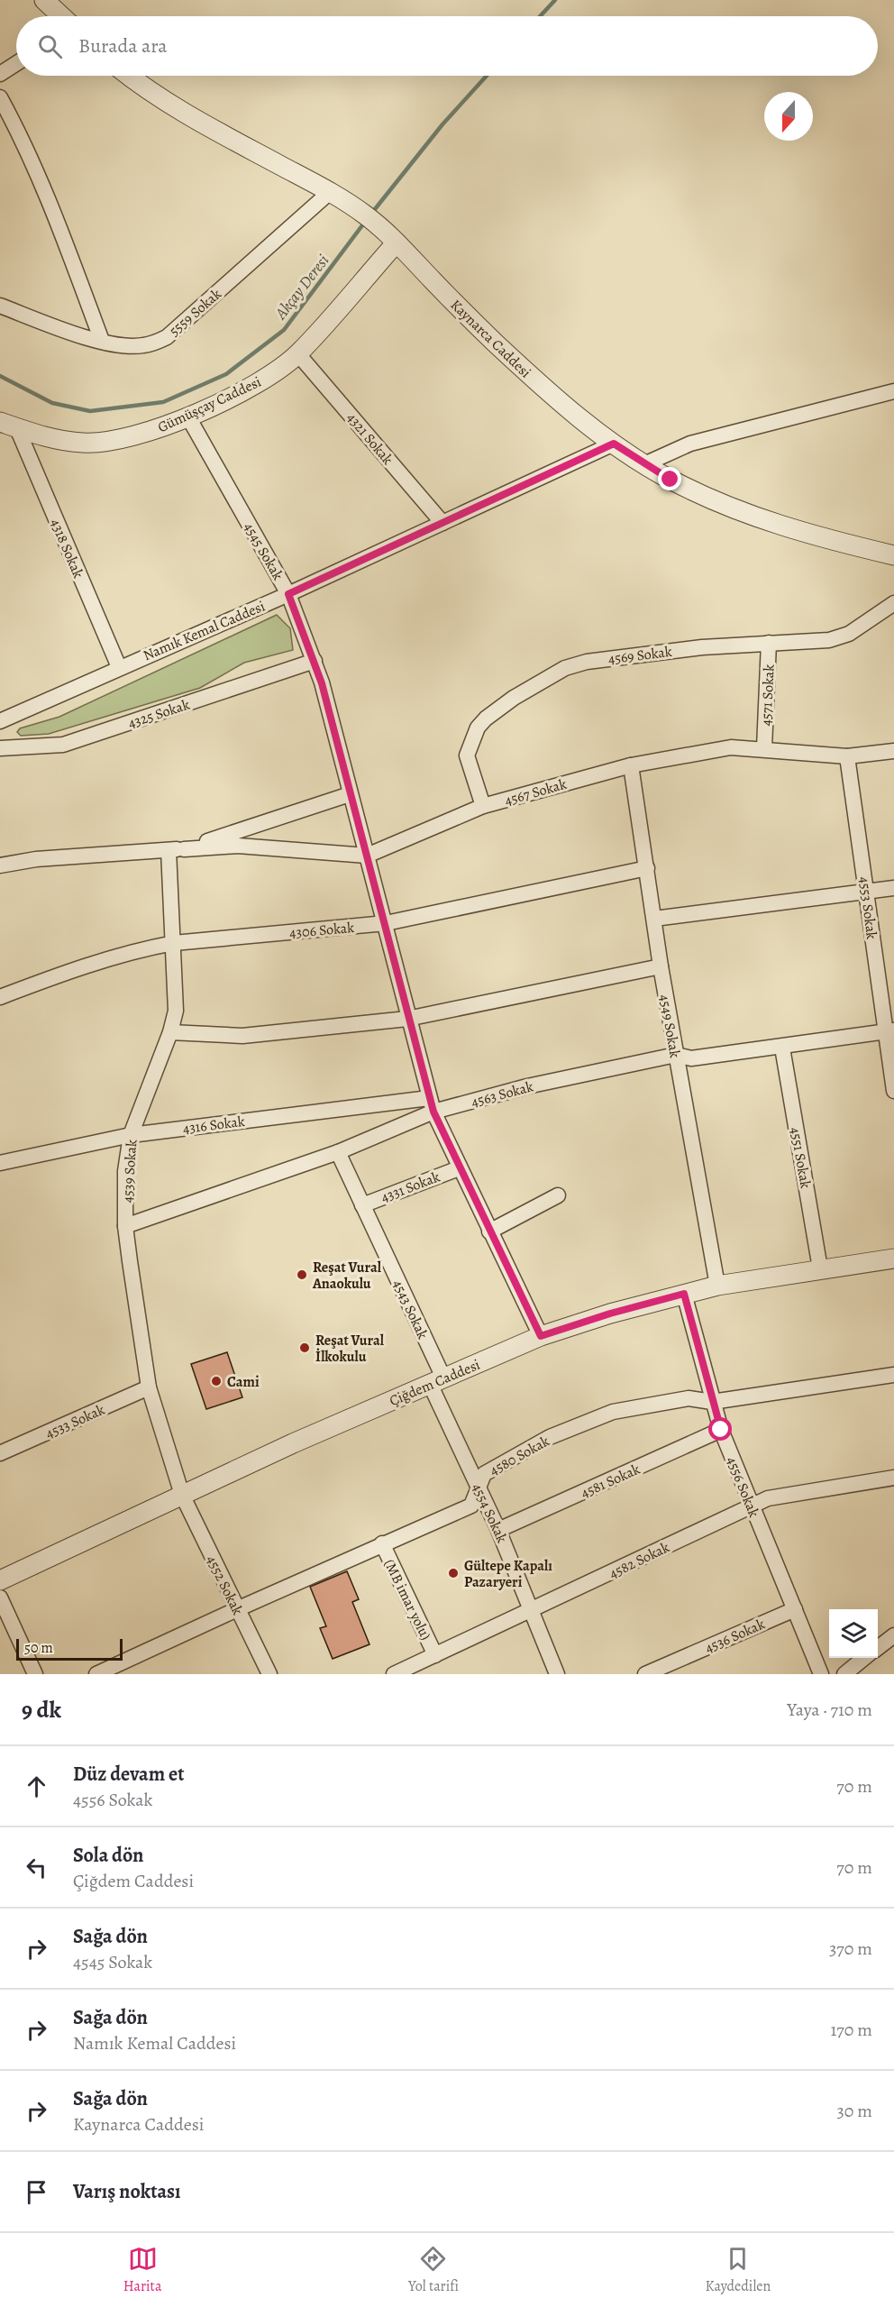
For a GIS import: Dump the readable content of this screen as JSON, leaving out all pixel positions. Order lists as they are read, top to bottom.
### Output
{
  "streets": {
    "street": [
      "5559 Sokak",
      "Kaynarca Caddesi",
      "Gümüşçay Caddesi",
      "4321 Sokak",
      "4318 Sokak",
      "4545 Sokak",
      "Namık Kemal Caddesi",
      "4569 Sokak",
      "4571 Sokak",
      "4325 Sokak",
      "4567 Sokak",
      "4553 Sokak",
      "4306 Sokak",
      "4549 Sokak",
      "4563 Sokak",
      "4316 Sokak",
      "4551 Sokak",
      "4539 Sokak",
      "4331 Sokak",
      "4543 Sokak",
      "Çiğdem Caddesi",
      "4533 Sokak",
      "4580 Sokak",
      "4581 Sokak",
      "4556 Sokak",
      "4554 Sokak",
      "4582 Sokak",
      "4552 Sokak",
      "(MB imar yolu)",
      "4536 Sokak"
    ]
  },
  "crossings": [
    ["5559 Sokak", "Kaynarca Caddesi"],
    ["Kaynarca Caddesi", "Gümüşçay Caddesi"],
    ["Kaynarca Caddesi", "Namık Kemal Caddesi"],
    ["Gümüşçay Caddesi", "4321 Sokak"],
    ["Gümüşçay Caddesi", "4318 Sokak"],
    ["Gümüşçay Caddesi", "4545 Sokak"],
    ["4321 Sokak", "Namık Kemal Caddesi"],
    ["4318 Sokak", "Namık Kemal Caddesi"],
    ["4545 Sokak", "Namık Kemal Caddesi"],
    ["4545 Sokak", "4325 Sokak"],
    ["4545 Sokak", "4567 Sokak"],
    ["4545 Sokak", "4306 Sokak"],
    ["4545 Sokak", "4563 Sokak"],
    ["4545 Sokak", "4316 Sokak"],
    ["4545 Sokak", "4331 Sokak"],
    ["4545 Sokak", "Çiğdem Caddesi"],
    ["4569 Sokak", "4571 Sokak"],
    ["4569 Sokak", "4567 Sokak"],
    ["4571 Sokak", "4567 Sokak"],
    ["4567 Sokak", "4553 Sokak"],
    ["4567 Sokak", "4549 Sokak"],
    ["4567 Sokak", "4539 Sokak"],
    ["4553 Sokak", "4563 Sokak"],
    ["4306 Sokak", "4549 Sokak"],
    ["4306 Sokak", "4539 Sokak"],
    ["4549 Sokak", "4563 Sokak"],
    ["4549 Sokak", "Çiğdem Caddesi"],
    ["4563 Sokak", "4316 Sokak"],
    ["4563 Sokak", "4551 Sokak"],
    ["4563 Sokak", "4539 Sokak"],
    ["4563 Sokak", "4543 Sokak"],
    ["4316 Sokak", "4539 Sokak"],
    ["4551 Sokak", "Çiğdem Caddesi"],
    ["4539 Sokak", "Çiğdem Caddesi"],
    ["4539 Sokak", "4533 Sokak"],
    ["4539 Sokak", "4552 Sokak"],
    ["4331 Sokak", "4543 Sokak"],
    ["4543 Sokak", "Çiğdem Caddesi"],
    ["4543 Sokak", "4554 Sokak"],
    ["Çiğdem Caddesi", "4556 Sokak"],
    ["Çiğdem Caddesi", "4554 Sokak"],
    ["Çiğdem Caddesi", "4552 Sokak"],
    ["4580 Sokak", "4556 Sokak"],
    ["4580 Sokak", "4554 Sokak"],
    ["4580 Sokak", "4552 Sokak"],
    ["4580 Sokak", "(MB imar yolu)"],
    ["4581 Sokak", "4556 Sokak"],
    ["4581 Sokak", "4554 Sokak"],
    ["4556 Sokak", "4582 Sokak"],
    ["4556 Sokak", "4536 Sokak"],
    ["4554 Sokak", "4582 Sokak"],
    ["4582 Sokak", "(MB imar yolu)"]
  ],
  "water": ["Akçay Deresi"],
  "places": [
    "Reşat Vural Anaokulu",
    "Reşat Vural İlkokulu",
    "Cami",
    "Gültepe Kapalı Pazaryeri"
  ],
  "scale_bar": "50 m",
  "north": "bottom",
  "page": {
    "search": "Burada ara",
    "scale": "50 m",
    "heading": ["9 dk", "Yaya · 710 m"],
    "list": [
      ["Düz devam et", "4556 Sokak", "70 m"],
      ["Sola dön", "Çiğdem Caddesi", "70 m"],
      ["Sağa dön", "4545 Sokak", "370 m"],
      ["Sağa dön", "Namık Kemal Caddesi", "170 m"],
      ["Sağa dön", "Kaynarca Caddesi", "30 m"],
      "Varış noktası"
    ],
    "nav": ["Harita", "Yol tarifi", "Kaydedilen"]
  }
}
